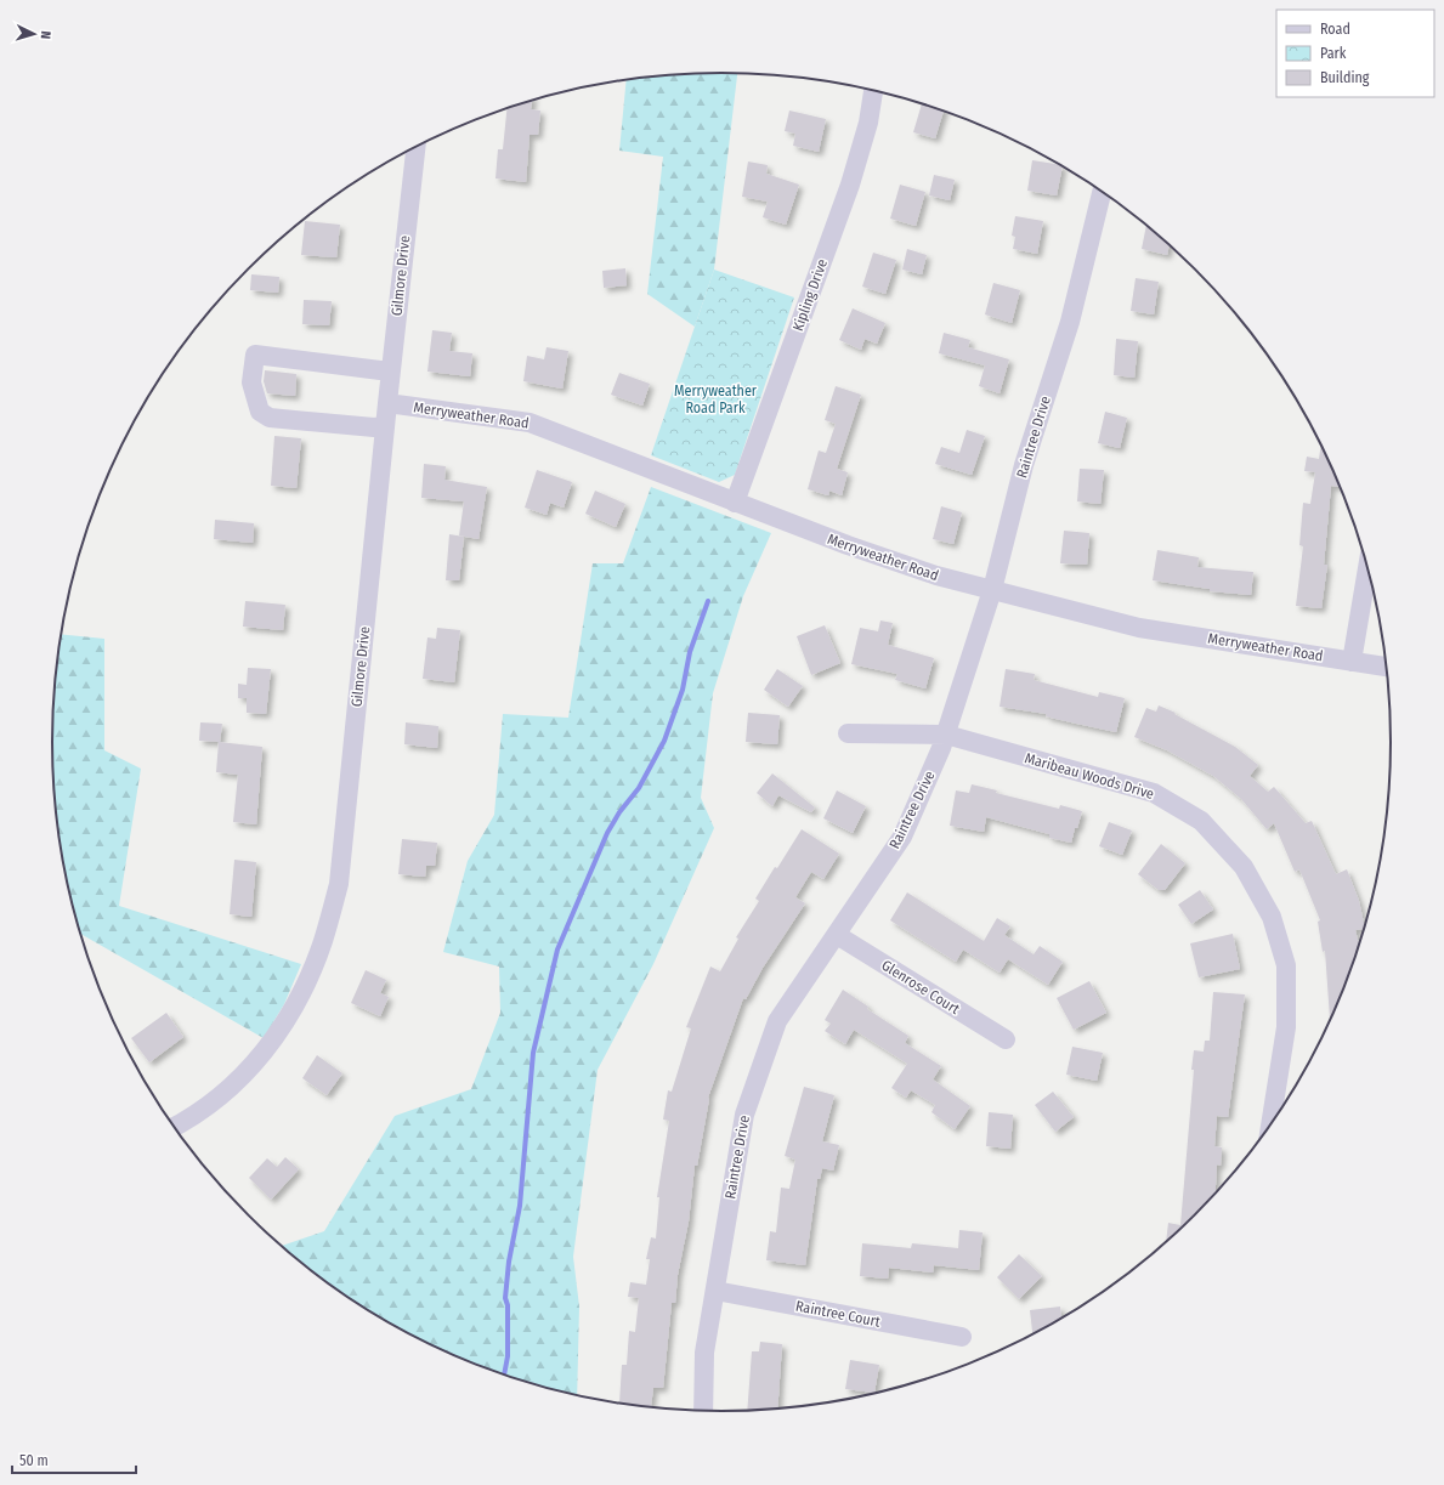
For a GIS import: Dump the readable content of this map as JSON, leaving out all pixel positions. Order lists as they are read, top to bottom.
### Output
{
  "streets": {
    "street": [
      "Gilmore Drive",
      "Kipling Drive",
      "Merryweather Road",
      "Raintree Drive",
      "Maribeau Woods Drive",
      "Glenrose Court",
      "Raintree Court"
    ]
  },
  "crossings": [
    ["Gilmore Drive", "Merryweather Road"],
    ["Kipling Drive", "Merryweather Road"],
    ["Merryweather Road", "Raintree Drive"],
    ["Raintree Drive", "Maribeau Woods Drive"],
    ["Raintree Drive", "Glenrose Court"],
    ["Raintree Drive", "Raintree Court"]
  ],
  "parks": ["Merryweather Road Park"],
  "legend": ["Road", "Park", "Building"],
  "scale_bar": "50 m",
  "north": "right"
}
